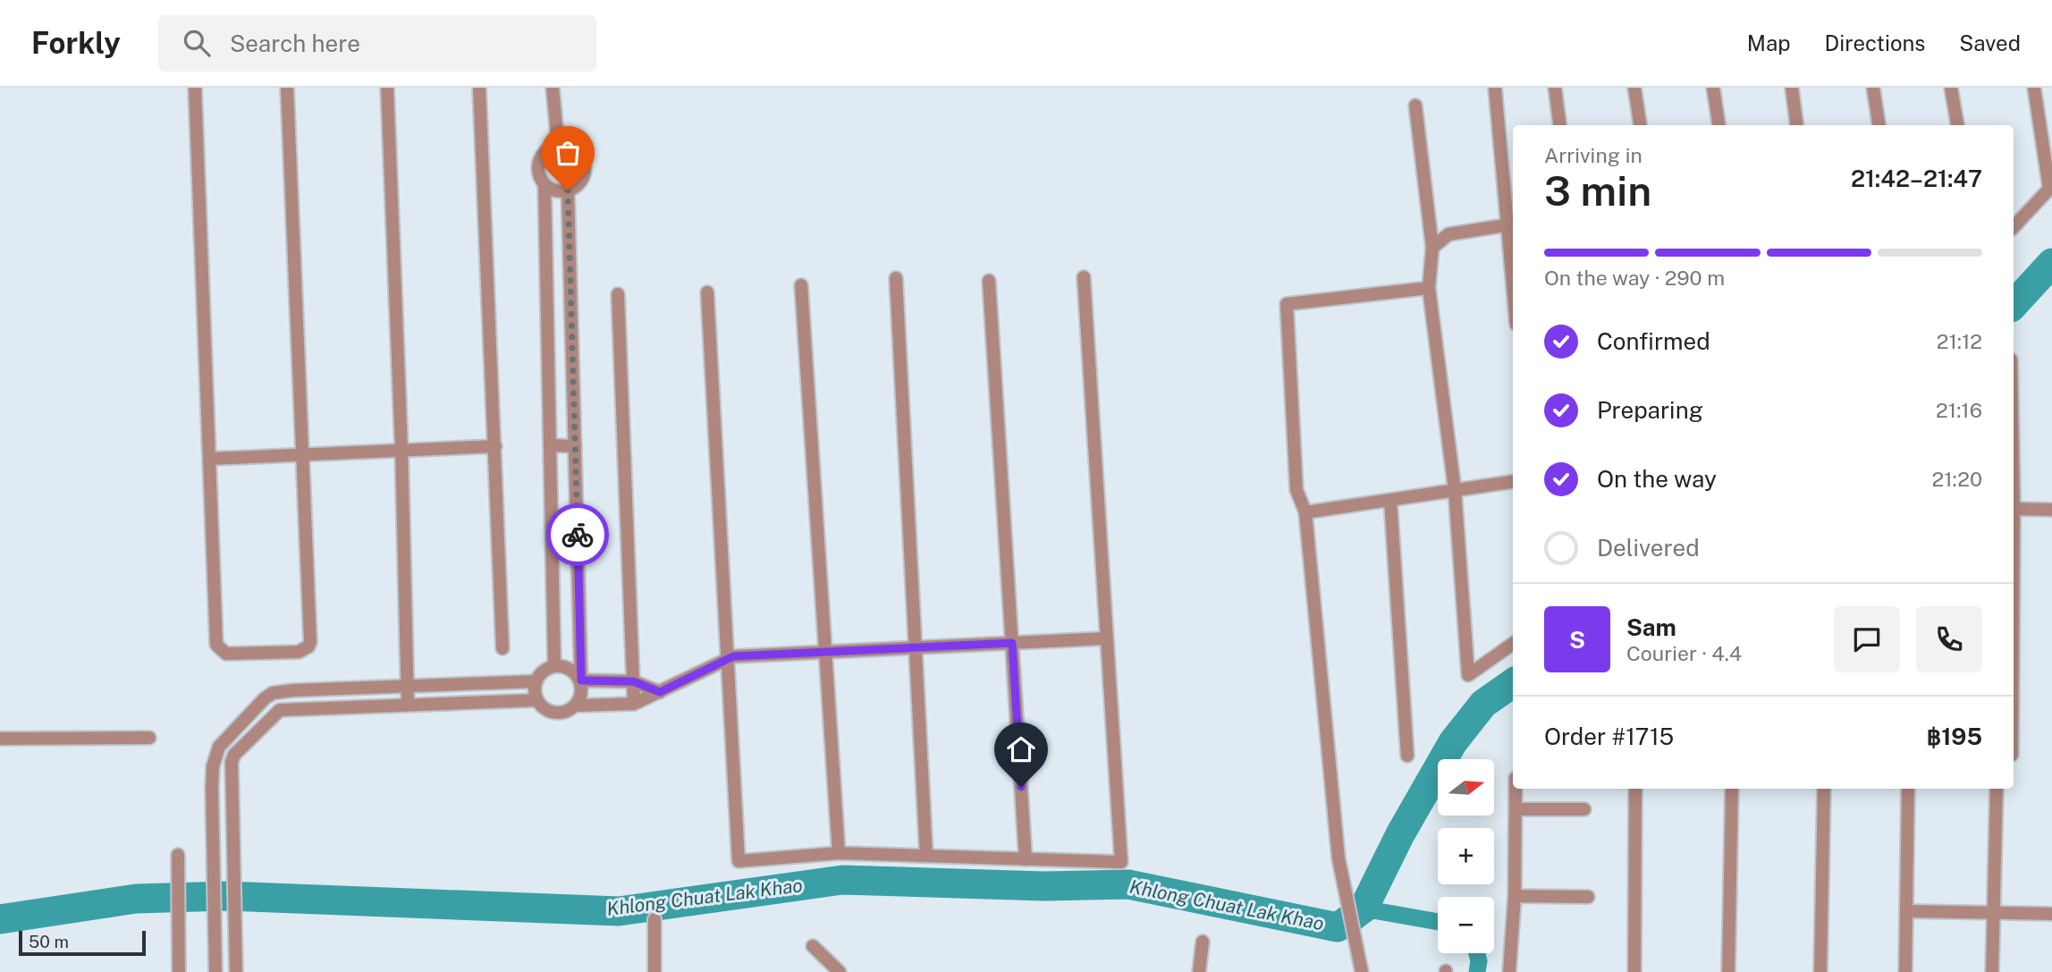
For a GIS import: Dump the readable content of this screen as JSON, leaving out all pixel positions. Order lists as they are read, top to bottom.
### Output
{
  "water": ["Khlong Chuat Lak Khao"],
  "scale_bar": "50 m",
  "north": "right",
  "page": {
    "header": "Forkly",
    "search": "Search here",
    "nav": ["Map", "Directions", "Saved"],
    "heading": ["3 min", "Arriving in", "21:42–21:47"],
    "panel": [
      "Sam",
      "Courier · 4.4",
      "Order #1715",
      "฿195"
    ],
    "bar": "On the way · 290 m",
    "list": [
      ["Confirmed", "21:12"],
      ["Preparing", "21:16"],
      ["On the way", "21:20"],
      "Delivered"
    ],
    "round": "S",
    "map_buttons": ["+", "−"],
    "scale": "50 m"
  }
}
